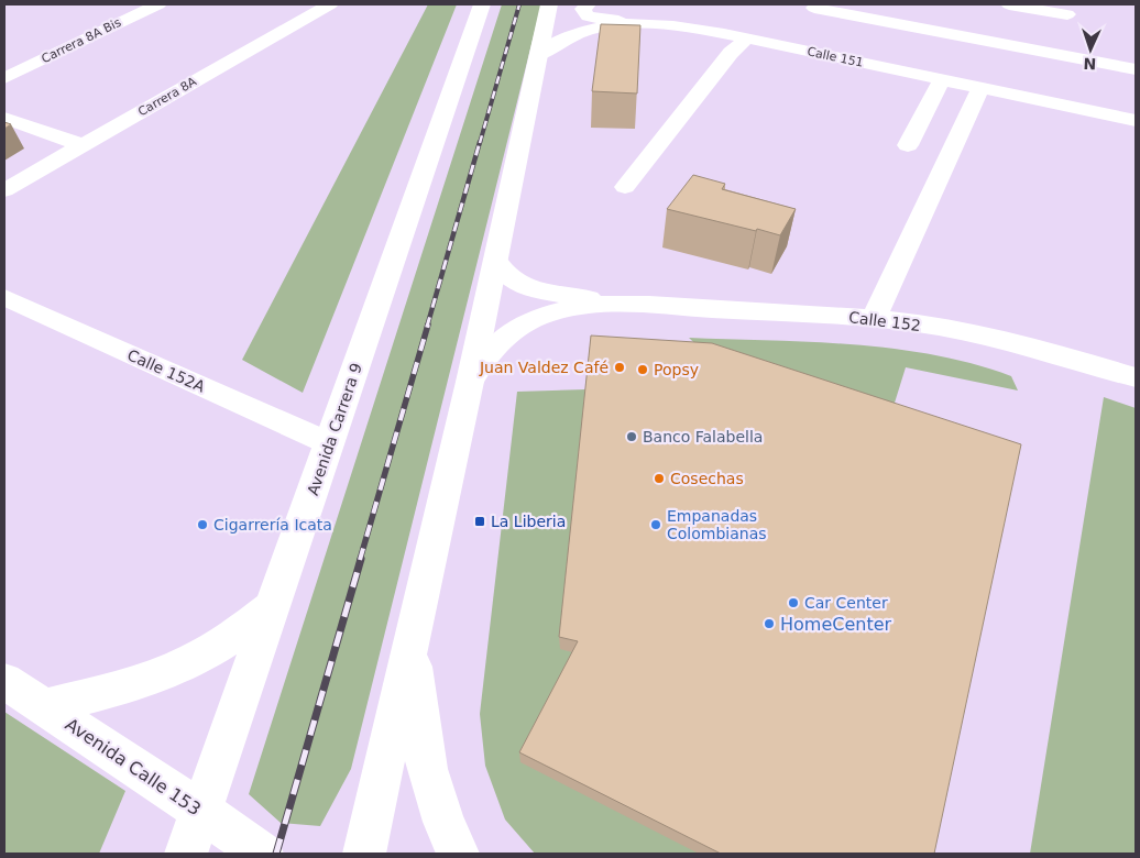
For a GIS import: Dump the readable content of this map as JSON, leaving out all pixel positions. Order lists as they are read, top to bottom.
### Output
{
  "streets": {
    "street": [
      "Carrera 8A Bis",
      "Calle 151",
      "Carrera 8A",
      "Calle 152",
      "Calle 152A",
      "Avenida Carrera 9",
      "Avenida Calle 153"
    ]
  },
  "crossings": [
    ["Calle 152A", "Avenida Carrera 9"],
    ["Avenida Carrera 9", "Avenida Calle 153"]
  ],
  "places": {
    "other": [
      "Juan Valdez Café",
      "Popsy",
      "Banco Falabella",
      "Cosechas",
      "Cigarrería Icata",
      "Empanadas Colombianas",
      "Car Center",
      "HomeCenter"
    ],
    "transit": ["La Liberia"]
  },
  "north": "bottom"
}
